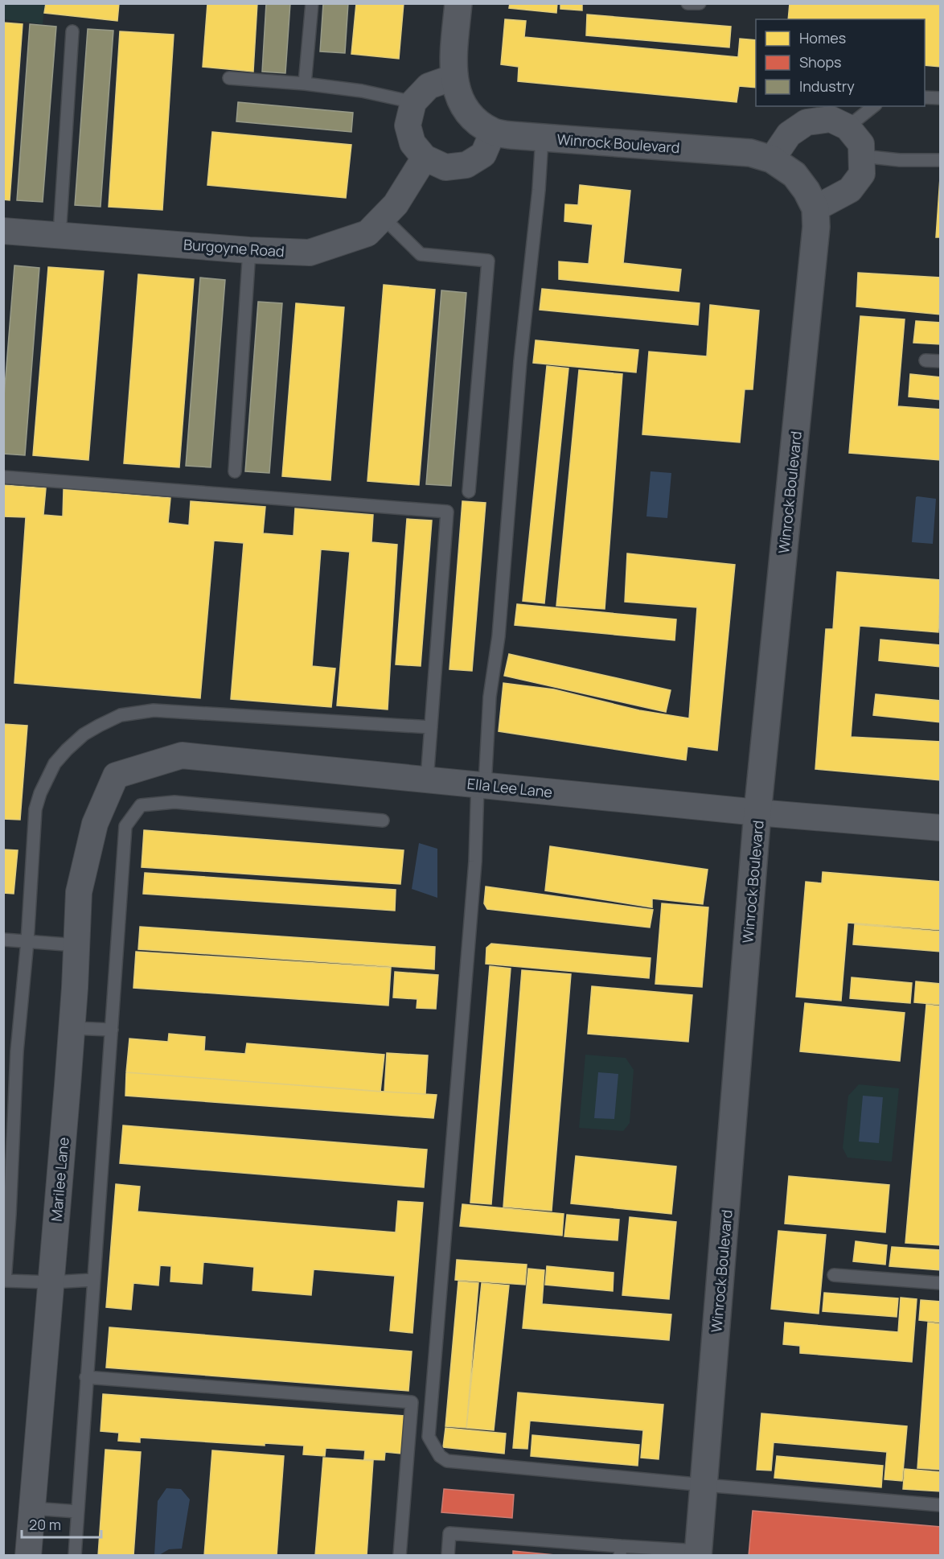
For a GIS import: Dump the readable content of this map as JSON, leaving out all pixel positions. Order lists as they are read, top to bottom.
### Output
{
  "streets": {
    "street": [
      "Winrock Boulevard",
      "Burgoyne Road",
      "Ella Lee Lane",
      "Marilee Lane"
    ]
  },
  "crossings": [
    ["Winrock Boulevard", "Ella Lee Lane"],
    ["Ella Lee Lane", "Marilee Lane"]
  ],
  "legend": ["Homes", "Shops", "Industry"],
  "scale_bar": "20 m"
}
